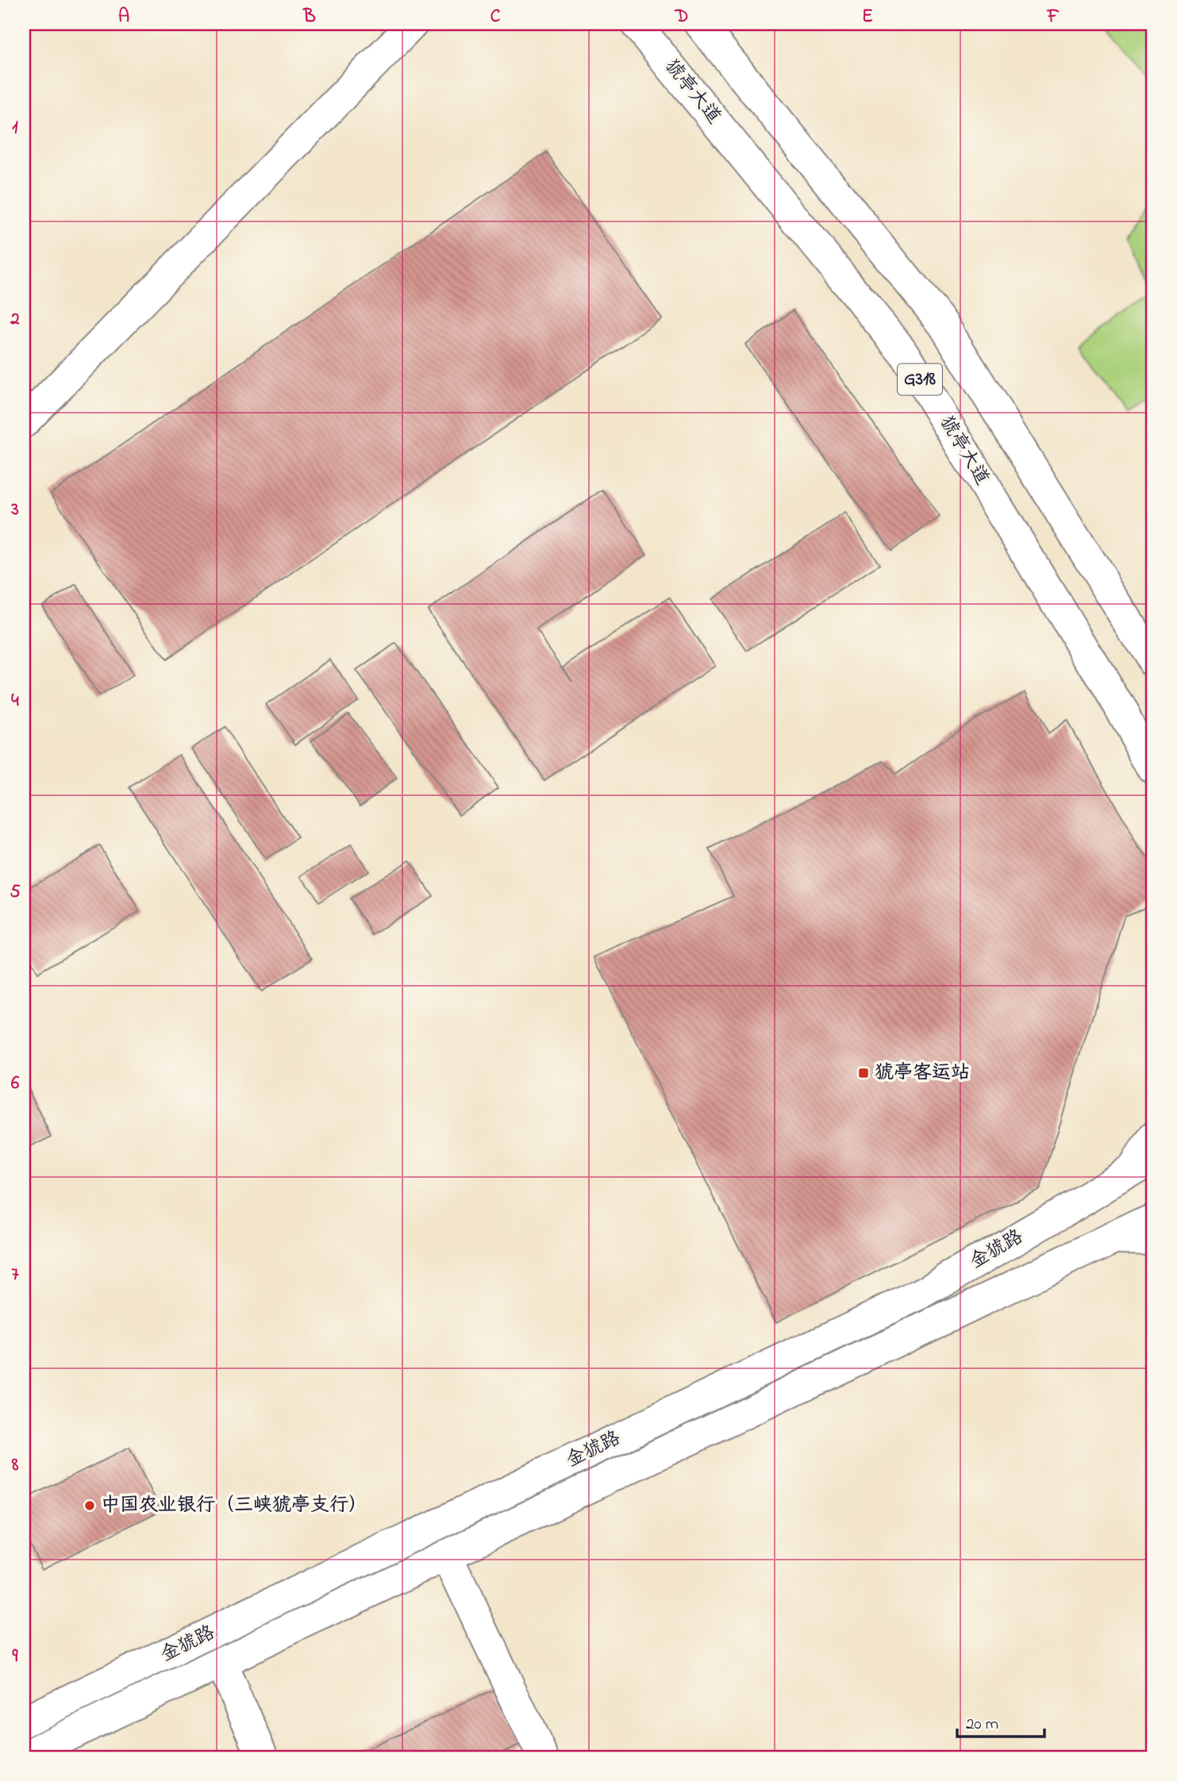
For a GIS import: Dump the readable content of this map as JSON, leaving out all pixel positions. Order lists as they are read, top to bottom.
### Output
{
  "streets": {
    "main road": ["猇亭大道", "G318", "金猇路"]
  },
  "places": {
    "transit": ["猇亭客运站"],
    "other": ["中国农业银行（三峡猇亭支行）"]
  },
  "scale_bar": "20 m",
  "grid": {
    "columns": [
      "A",
      "B",
      "C",
      "D",
      "E",
      "F"
    ],
    "rows": [
      "1",
      "2",
      "3",
      "4",
      "5",
      "6",
      "7",
      "8",
      "9"
    ]
  }
}
